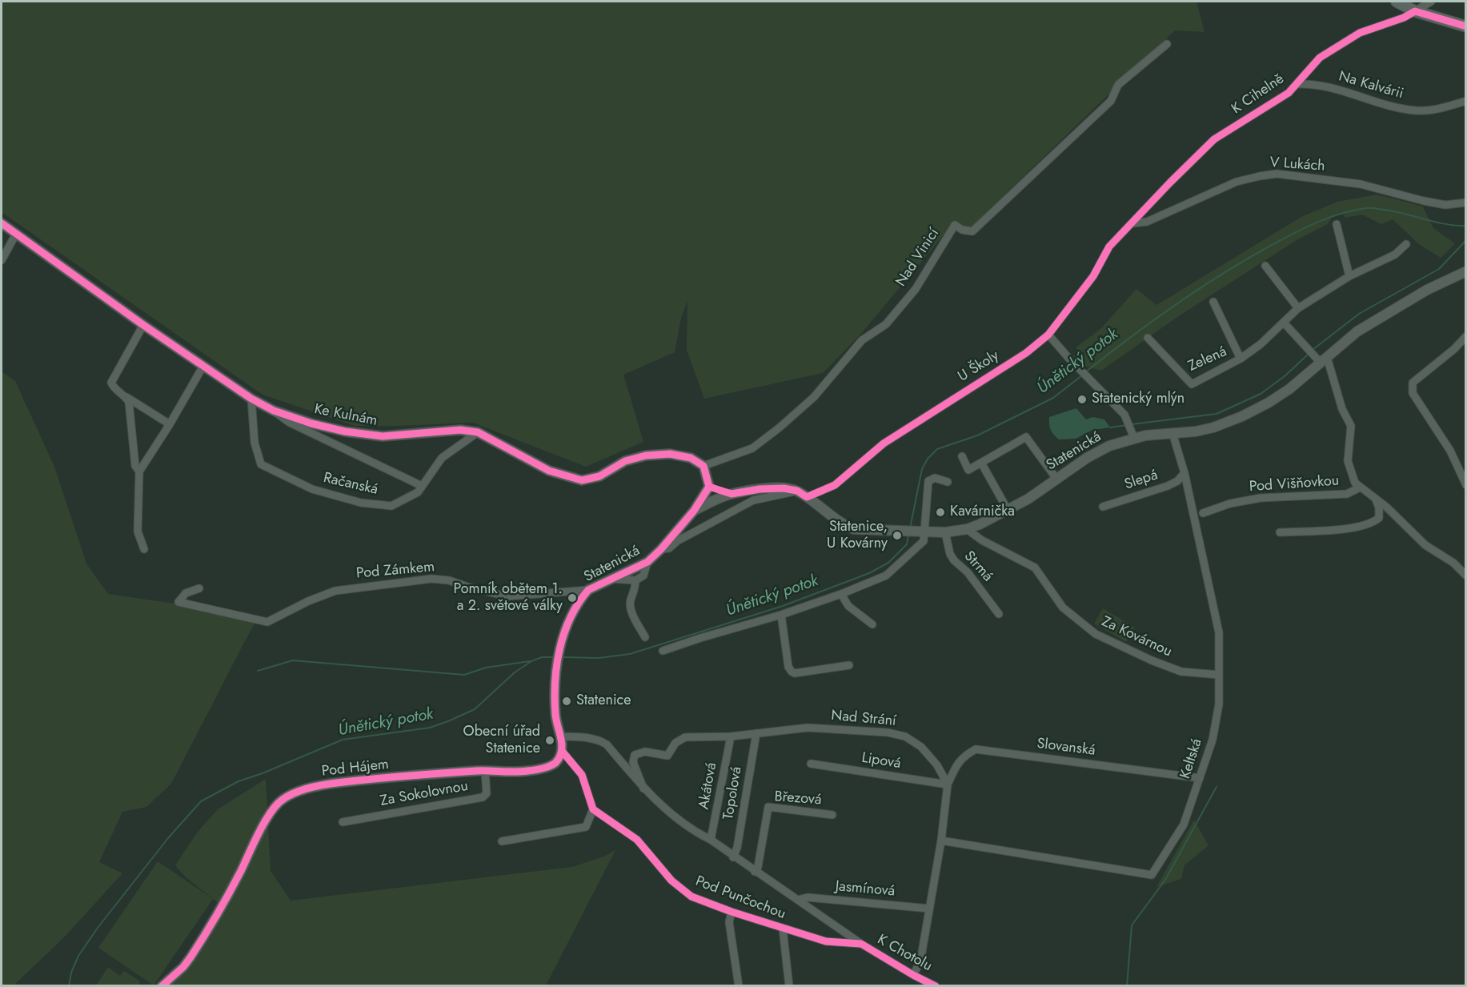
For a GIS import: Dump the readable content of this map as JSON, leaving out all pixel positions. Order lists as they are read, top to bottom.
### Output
{
  "streets": {
    "street": [
      "Na Kalvárii",
      "K Cihelně",
      "V Lukách",
      "Nad Vinicí",
      "Zelená",
      "U Školy",
      "Ke Kulnám",
      "Statenická",
      "Slepá",
      "Račanská",
      "Pod Višňovkou",
      "Strmá",
      "Pod Zámkem",
      "Za Kovárnou",
      "Nad Strání",
      "Slovanská",
      "Keltská",
      "Lipová",
      "Pod Hájem",
      "Akátová",
      "Topolová",
      "Za Sokolovnou",
      "Březová",
      "Jasmínová",
      "Pod Punčochou",
      "K Chotolu"
    ]
  },
  "crossings": [
    ["Na Kalvárii", "K Cihelně"],
    ["K Cihelně", "V Lukách"],
    ["K Cihelně", "U Školy"],
    ["V Lukách", "U Školy"],
    ["Nad Vinicí", "Ke Kulnám"],
    ["U Školy", "Statenická"],
    ["Ke Kulnám", "Račanská"],
    ["Statenická", "Pod Višňovkou"],
    ["Statenická", "Strmá"],
    ["Statenická", "Pod Zámkem"],
    ["Statenická", "Za Kovárnou"],
    ["Statenická", "Keltská"],
    ["Statenická", "Pod Hájem"],
    ["Statenická", "K Chotolu"],
    ["Slepá", "Keltská"],
    ["Za Kovárnou", "Keltská"],
    ["Nad Strání", "Slovanská"],
    ["Nad Strání", "Lipová"],
    ["Nad Strání", "Akátová"],
    ["Nad Strání", "Topolová"],
    ["Nad Strání", "K Chotolu"],
    ["Slovanská", "Keltská"],
    ["Slovanská", "Lipová"],
    ["Pod Hájem", "Za Sokolovnou"],
    ["Akátová", "K Chotolu"],
    ["Topolová", "K Chotolu"],
    ["Březová", "K Chotolu"],
    ["Jasmínová", "K Chotolu"],
    ["Pod Punčochou", "K Chotolu"]
  ],
  "water": ["Únětický potok"],
  "places": [
    "Statenický mlýn",
    "Kavárnička",
    "Statenice, U Kovárny",
    "Pomník obětem 1. a 2. světové války",
    "Statenice",
    "Obecní úřad Statenice"
  ]
}
